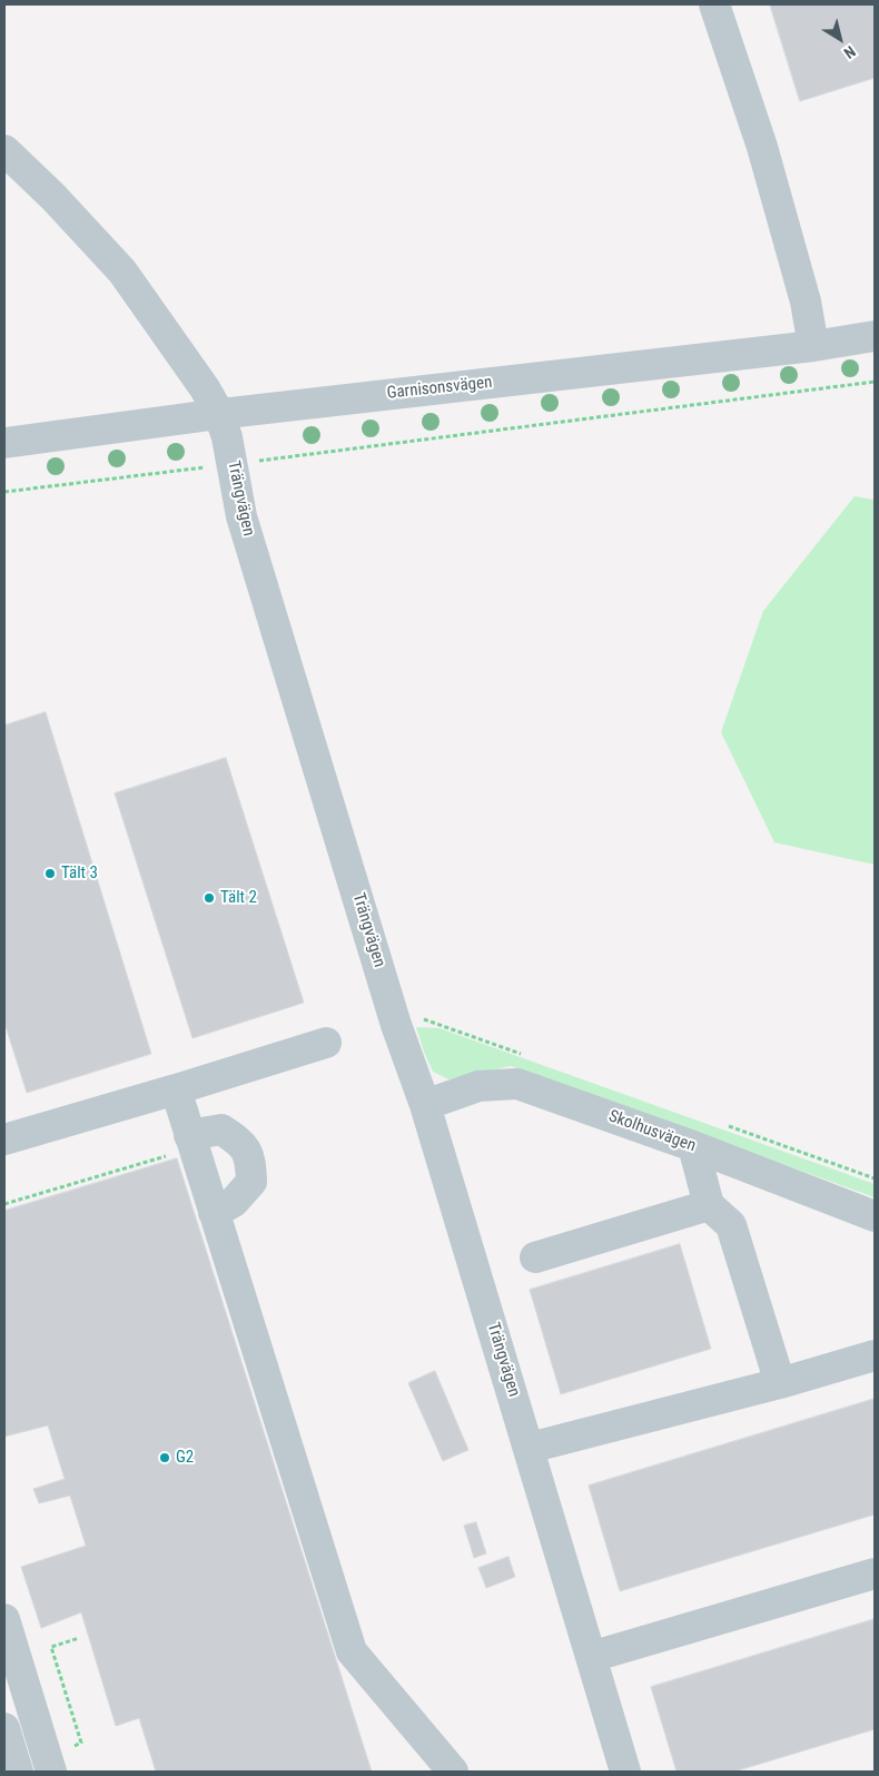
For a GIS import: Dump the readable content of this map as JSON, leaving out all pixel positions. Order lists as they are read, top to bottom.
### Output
{
  "streets": {
    "street": ["Garnisonsvägen", "Trängvägen", "Skolhusvägen"]
  },
  "crossings": [
    ["Garnisonsvägen", "Trängvägen"],
    ["Trängvägen", "Skolhusvägen"]
  ],
  "places": ["Tält 3", "Tält 2", "G2"],
  "north": "bottom right"
}
